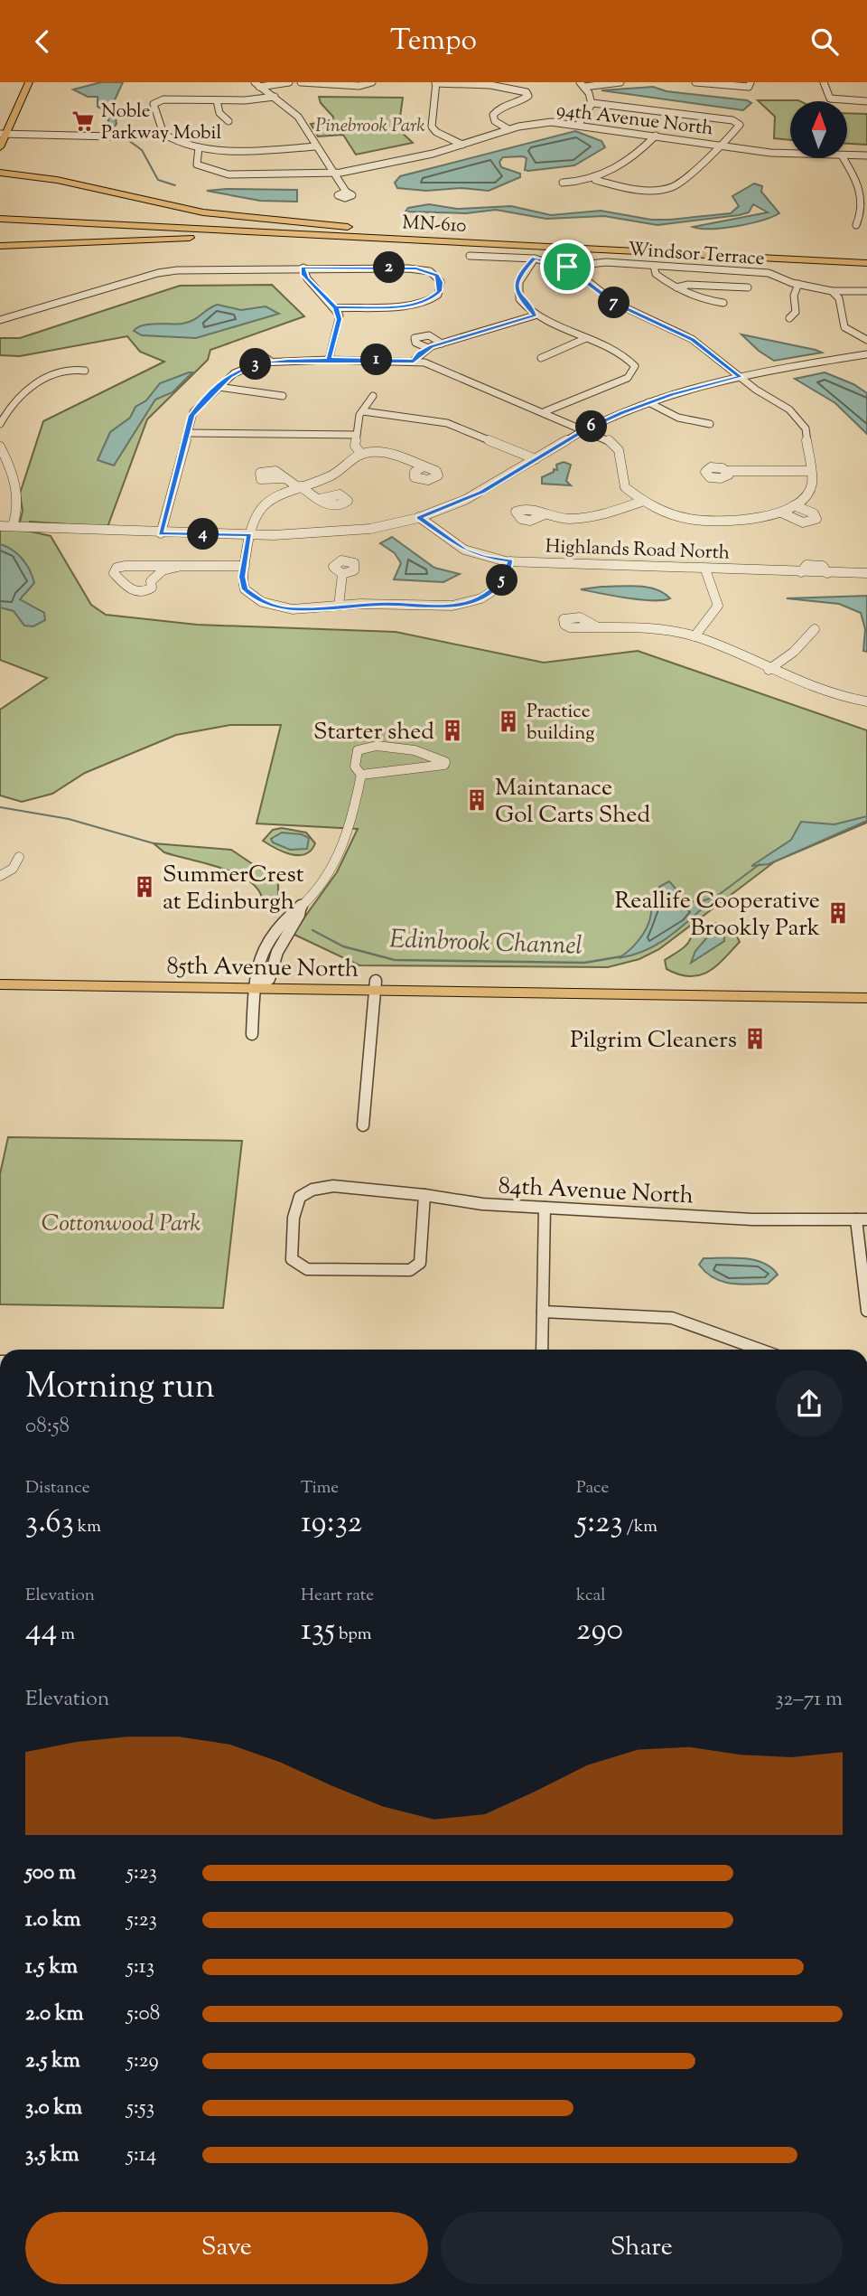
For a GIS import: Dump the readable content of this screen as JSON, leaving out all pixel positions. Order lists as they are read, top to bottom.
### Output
{
  "streets": {
    "highway": ["MN-610"],
    "main road": ["85th Avenue North"],
    "street": [
      "94th Avenue North",
      "Windsor Terrace",
      "Highlands Road North",
      "84th Avenue North"
    ]
  },
  "water": ["Edinbrook Channel"],
  "parks": ["Pinebrook Park", "Cottonwood Park"],
  "places": {
    "supermarket": ["Noble Parkway Mobil"],
    "building": [
      "Practice building",
      "Starter shed",
      "Maintanace Gol Carts Shed",
      "SummerCrest at Edinburgh",
      "Reallife Cooperative Brookly Park",
      "Pilgrim Cleaners"
    ]
  },
  "north": "top",
  "page": {
    "header": "Tempo",
    "pins": [
      "2",
      "7",
      "1",
      "3",
      "6",
      "4",
      "5"
    ],
    "heading": ["Morning run", "08:58"],
    "stats": [
      ["Distance", "3.63 km"],
      ["Time", "19:32"],
      ["Pace", "5:23 /km"],
      ["Elevation", "44 m"],
      ["Heart rate", "135 bpm"],
      ["kcal", "290"]
    ],
    "chart": ["Elevation", "32–71 m"],
    "list": [
      {
        "name": "500 m",
        "note": "5:23"
      },
      {
        "name": "1.0 km",
        "note": "5:23"
      },
      {
        "name": "1.5 km",
        "note": "5:13"
      },
      {
        "name": "2.0 km",
        "note": "5:08"
      },
      {
        "name": "2.5 km",
        "note": "5:29"
      },
      {
        "name": "3.0 km",
        "note": "5:53"
      },
      {
        "name": "3.5 km",
        "note": "5:14"
      }
    ],
    "buttons": ["Save", "Share"]
  }
}
